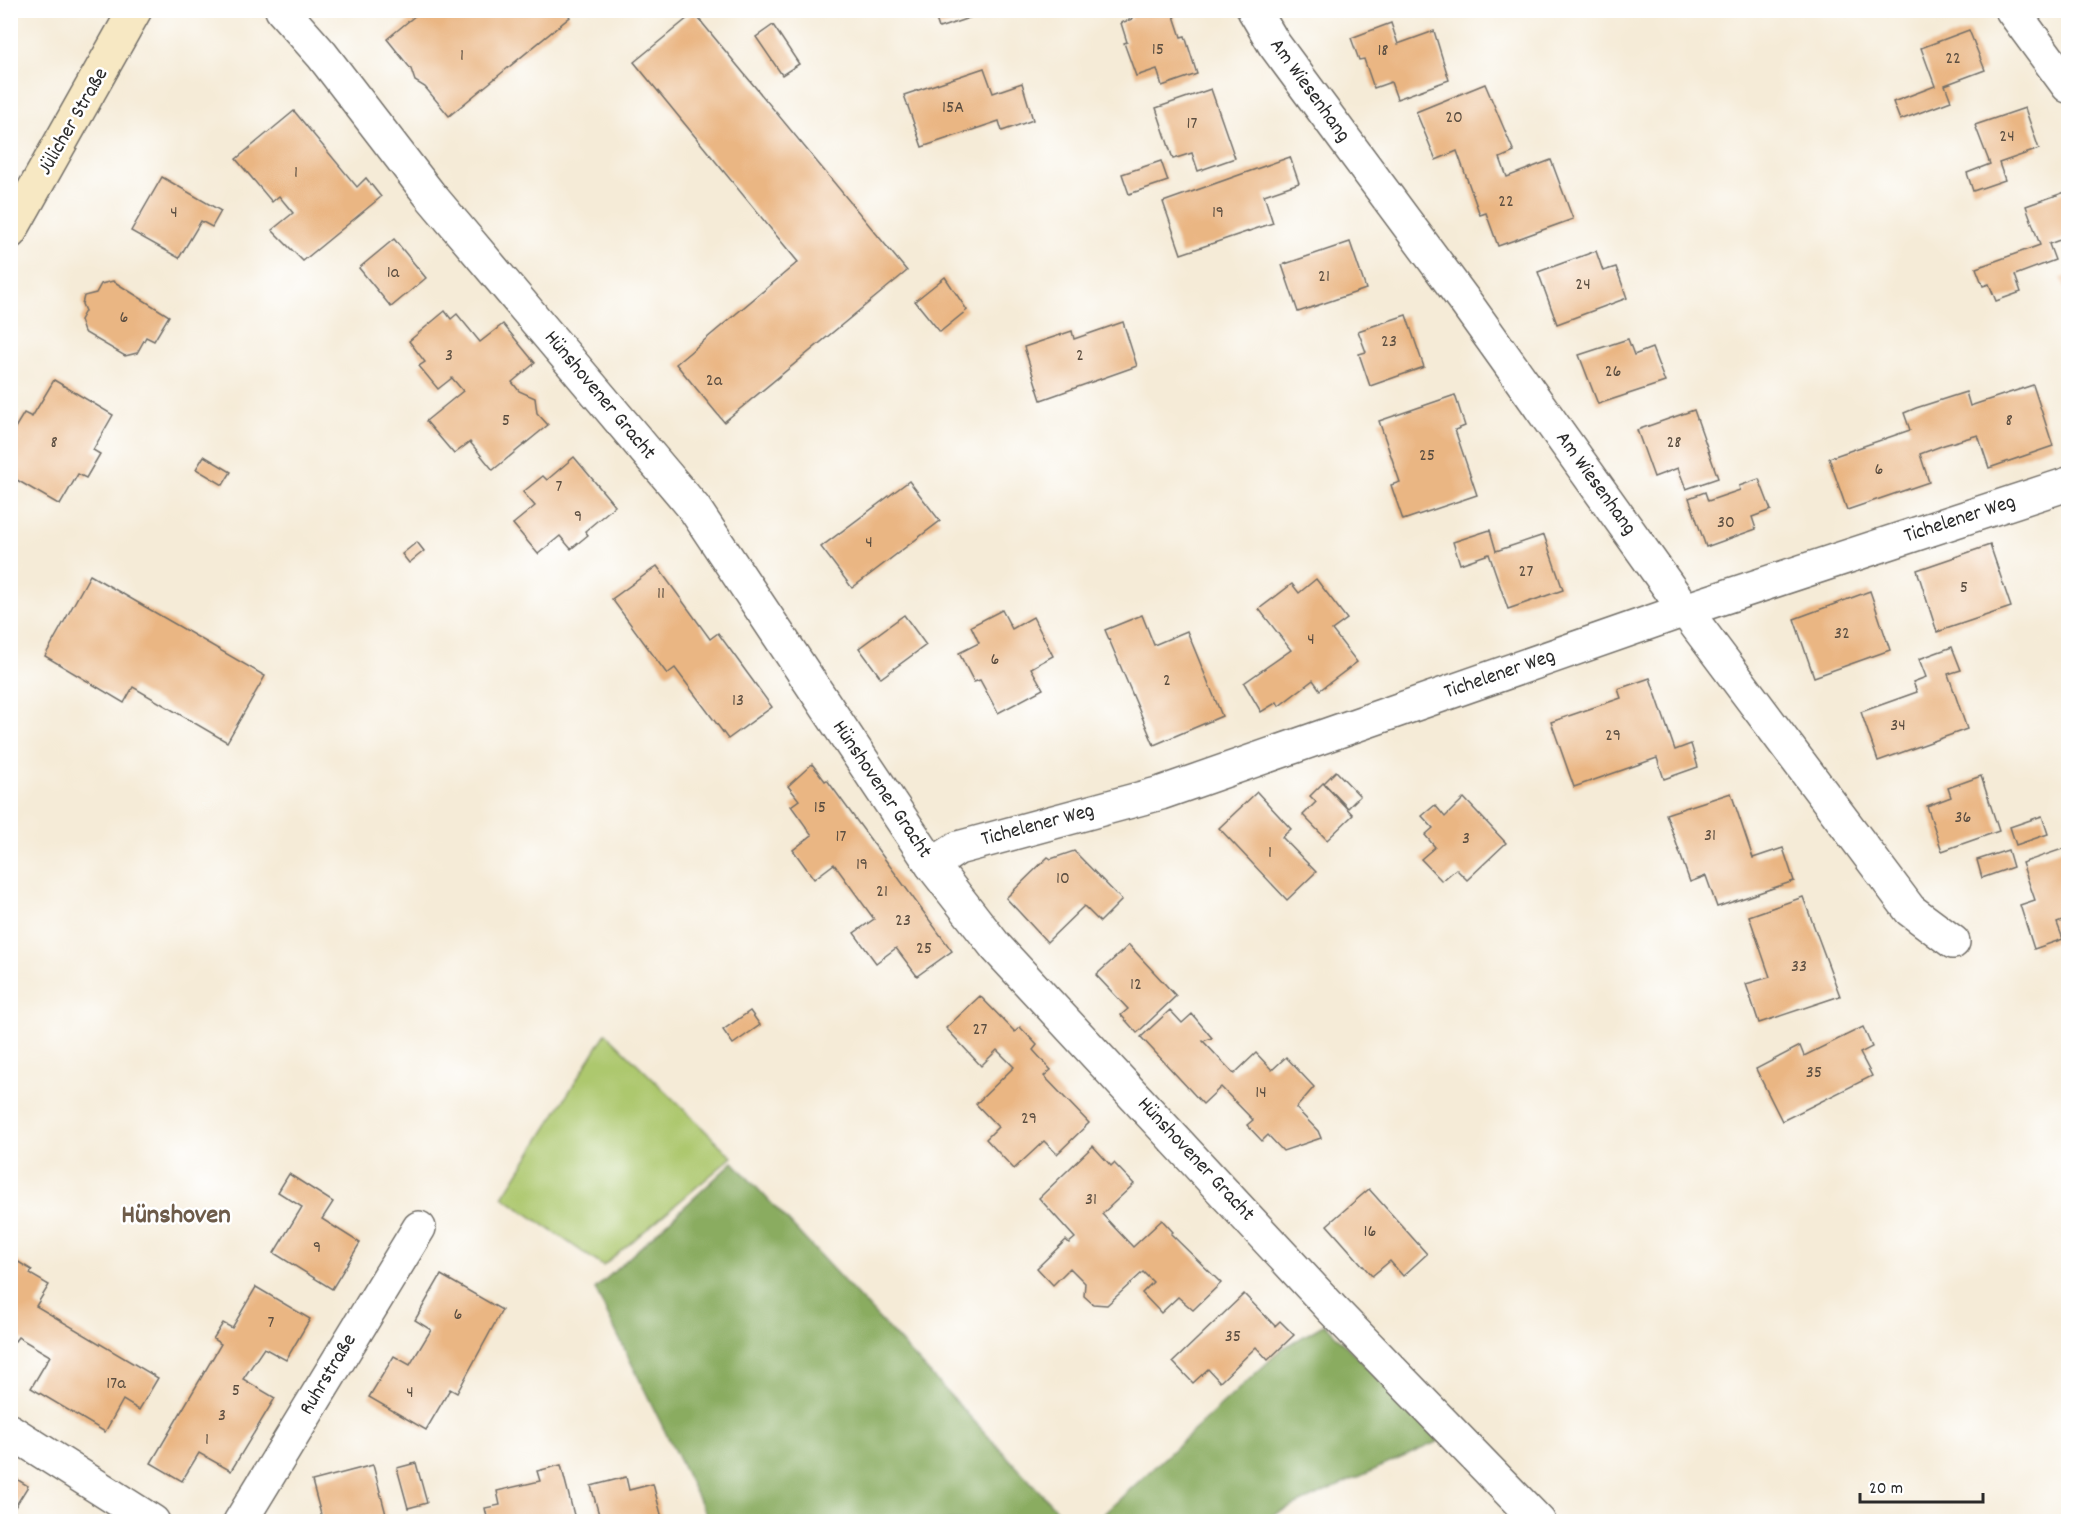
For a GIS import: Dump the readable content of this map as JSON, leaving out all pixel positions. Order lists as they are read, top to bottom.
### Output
{
  "streets": {
    "street": [
      "Am Wiesenhang",
      "Jülicher Straße",
      "Hünshovener Gracht",
      "Tichelener Weg",
      "Ruhrstraße"
    ]
  },
  "crossings": [
    ["Am Wiesenhang", "Tichelener Weg"],
    ["Hünshovener Gracht", "Tichelener Weg"]
  ],
  "districts": ["Hünshoven"],
  "house_numbers": [
    "15",
    "18",
    "1",
    "22",
    "15A",
    "20",
    "17",
    "24",
    "1",
    "22",
    "4",
    "19",
    "1a",
    "21",
    "24",
    "6",
    "23",
    "3",
    "2",
    "26",
    "2a",
    "5",
    "8",
    "8",
    "28",
    "25",
    "6",
    "7",
    "9",
    "30",
    "4",
    "27",
    "5",
    "11",
    "32",
    "4",
    "6",
    "2",
    "13",
    "34",
    "29",
    "15",
    "36",
    "31",
    "17",
    "3",
    "1",
    "19",
    "10",
    "21",
    "23",
    "25",
    "33",
    "12",
    "27",
    "35",
    "14",
    "29",
    "31",
    "16",
    "9",
    "6",
    "7",
    "35",
    "17a",
    "5",
    "4",
    "3",
    "1"
  ],
  "scale_bar": "20 m"
}
